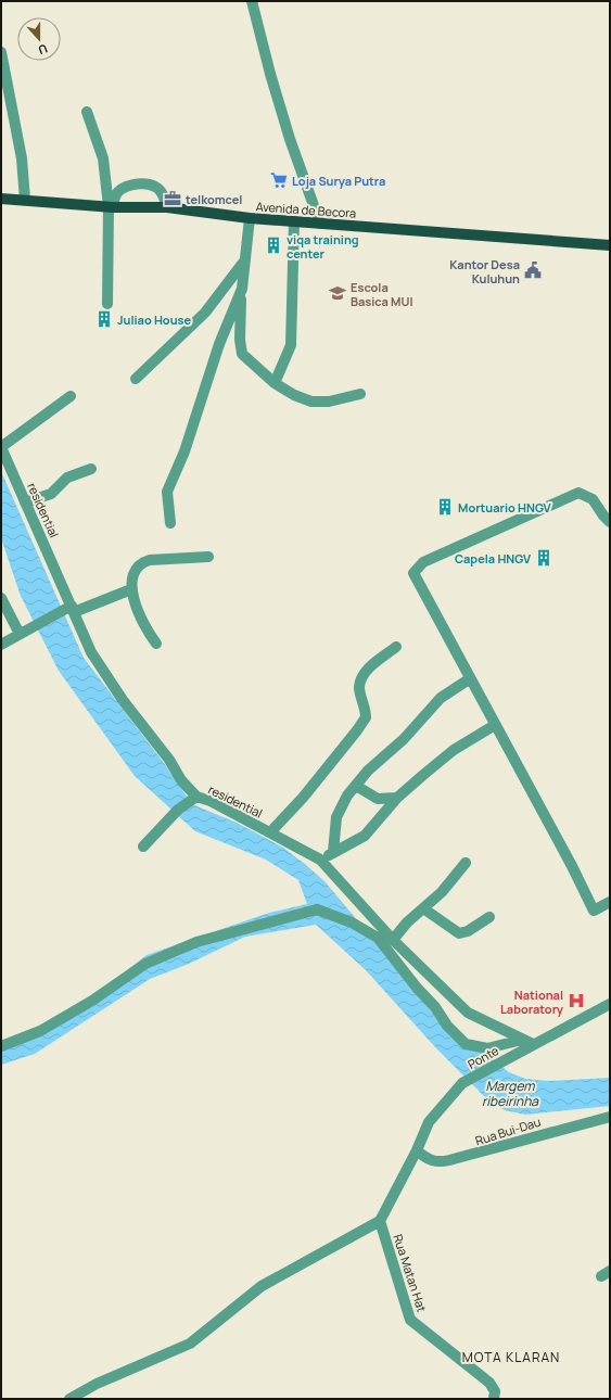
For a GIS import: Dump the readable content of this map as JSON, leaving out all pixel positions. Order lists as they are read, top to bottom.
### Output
{
  "streets": {
    "main road": ["Avenida de Becora"],
    "street": [
      "residential",
      "Ponte",
      "Rua Bui-Dau",
      "Rua Matan Hat"
    ]
  },
  "crossings": [
    ["residential", "Ponte"],
    ["Ponte", "Rua Bui-Dau"]
  ],
  "districts": ["MOTA KLARAN"],
  "water": ["Margem ribeirinha"],
  "places": {
    "supermarket": ["Loja Surya Putra"],
    "office": ["telkomcel"],
    "building": [
      "viqa training center",
      "Juliao House",
      "Mortuario HNGV",
      "Capela HNGV"
    ],
    "public building": ["Kantor Desa Kuluhun"],
    "school or university": ["Escola Basica MUI"],
    "hospital": ["National Laboratory"]
  },
  "north": "bottom"
}
